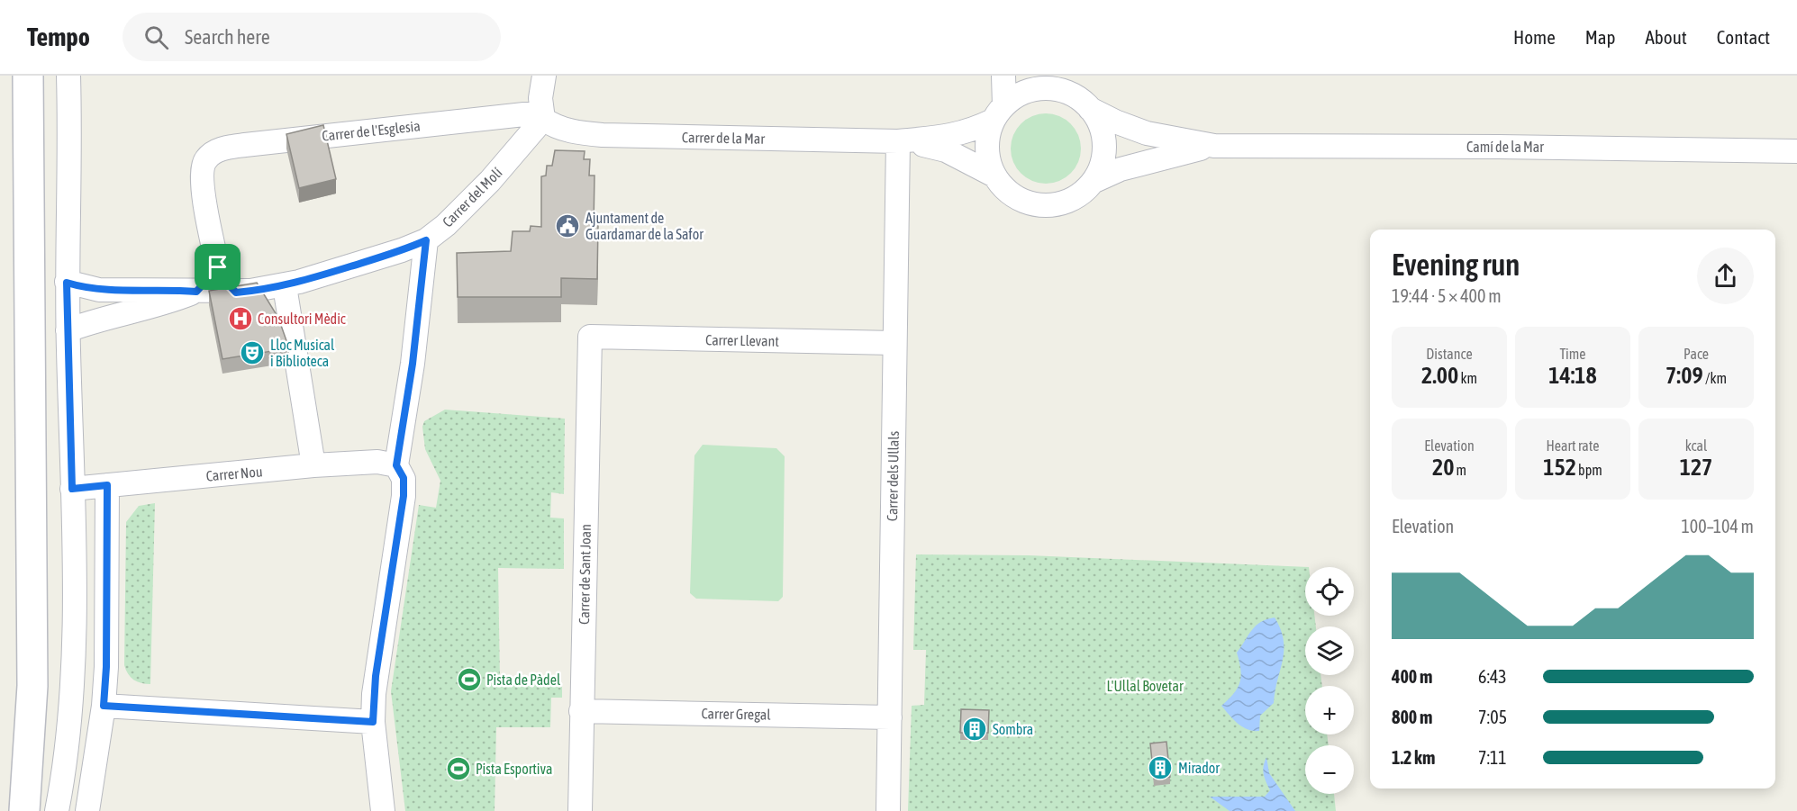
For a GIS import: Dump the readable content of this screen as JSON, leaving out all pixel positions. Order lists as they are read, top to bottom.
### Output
{
  "streets": {
    "street": [
      "Carrer de l'Esglesia",
      "Carrer de la Mar",
      "Camí de la Mar",
      "Carrer del Molí",
      "Carrer Llevant",
      "Carrer Nou",
      "Carrer dels Ullals",
      "Carrer de Sant Joan",
      "Carrer Gregal"
    ]
  },
  "crossings": [
    ["Carrer de l'Esglesia", "Carrer de la Mar"],
    ["Carrer de l'Esglesia", "Carrer del Molí"],
    ["Carrer de la Mar", "Camí de la Mar"],
    ["Carrer de la Mar", "Carrer del Molí"],
    ["Carrer de la Mar", "Carrer dels Ullals"],
    ["Carrer Llevant", "Carrer dels Ullals"],
    ["Carrer Llevant", "Carrer de Sant Joan"],
    ["Carrer dels Ullals", "Carrer Gregal"],
    ["Carrer de Sant Joan", "Carrer Gregal"]
  ],
  "parks": ["L'Ullal Bovetar"],
  "places": {
    "public building": ["Ajuntament de Guardamar de la Safor"],
    "hospital": ["Consultori Mèdic"],
    "theatre": ["Lloc Musical i Biblioteca"],
    "sports": ["Pista de Pàdel", "Pista Esportiva"],
    "building": ["Sombra", "Mirador"]
  },
  "page": {
    "header": "Tempo",
    "search": "Search here",
    "nav": [
      "Home",
      "Map",
      "About",
      "Contact"
    ],
    "heading": ["Evening run", "19:44 · 5 × 400 m"],
    "stats": [
      ["Distance", "2.00 km"],
      ["Time", "14:18"],
      ["Pace", "7:09 /km"],
      ["Elevation", "20 m"],
      ["Heart rate", "152 bpm"],
      ["kcal", "127"]
    ],
    "chart": ["Elevation", "100–104 m"],
    "map_buttons": ["+", "−"],
    "list": [
      {
        "name": "400 m",
        "note": "6:43"
      },
      {
        "name": "800 m",
        "note": "7:05"
      },
      {
        "name": "1.2 km",
        "note": "7:11"
      }
    ]
  }
}
